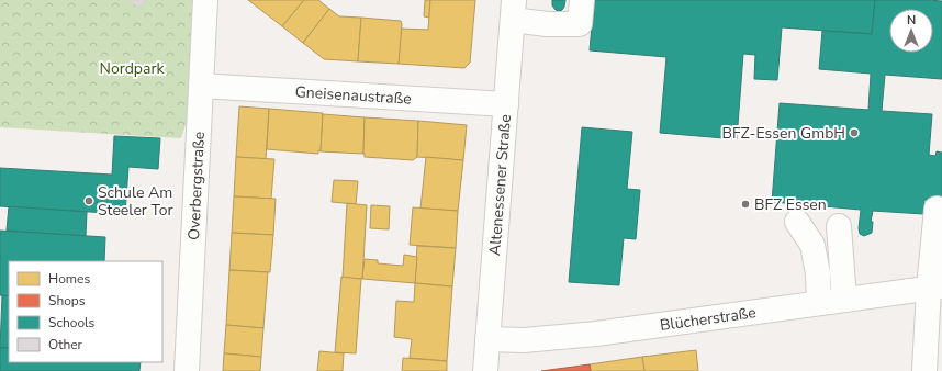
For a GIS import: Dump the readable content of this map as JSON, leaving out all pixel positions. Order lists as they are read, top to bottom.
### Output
{
  "streets": {
    "street": [
      "Gneisenaustraße",
      "Overbergstraße",
      "Altenessener Straße",
      "Blücherstraße"
    ]
  },
  "crossings": [
    ["Gneisenaustraße", "Overbergstraße"],
    ["Gneisenaustraße", "Altenessener Straße"],
    ["Altenessener Straße", "Blücherstraße"]
  ],
  "parks": ["Nordpark"],
  "places": ["BFZ-Essen GmbH", "Schule Am Steeler Tor", "BFZ Essen"],
  "legend": [
    "Homes",
    "Shops",
    "Schools",
    "Other"
  ],
  "north": "top"
}
